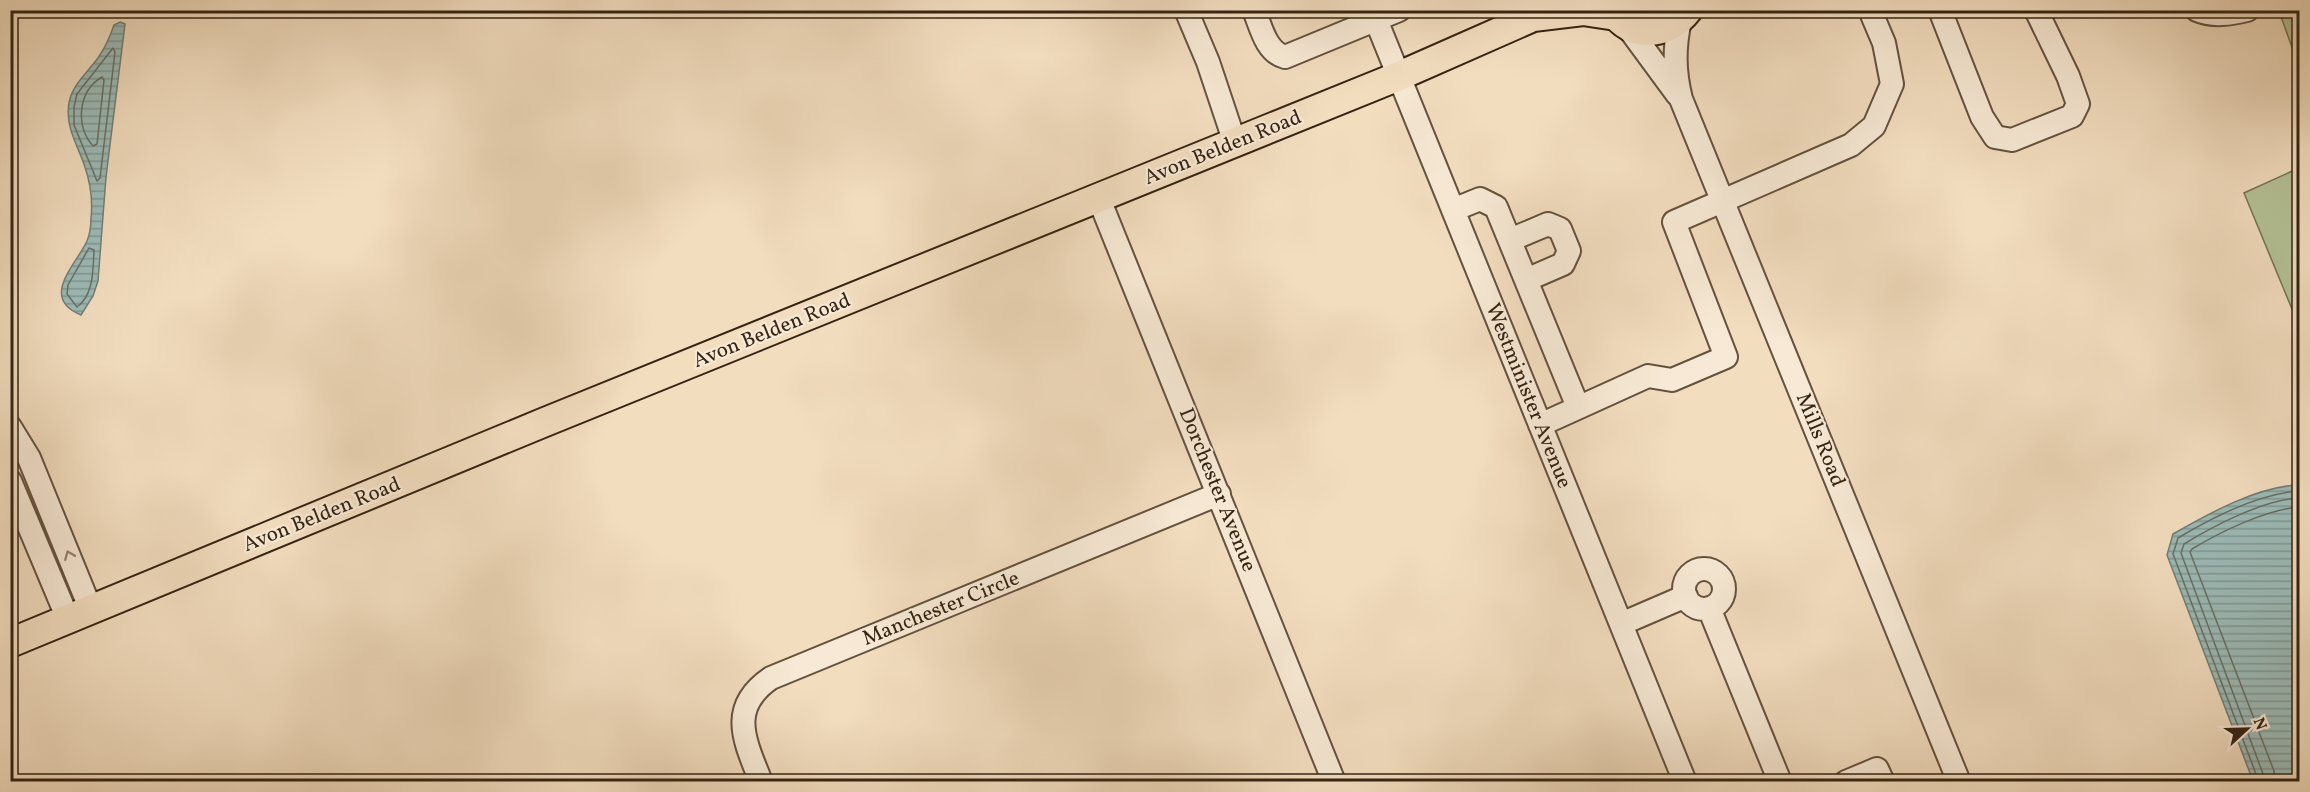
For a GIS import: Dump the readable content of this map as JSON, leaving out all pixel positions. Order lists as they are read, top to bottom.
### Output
{
  "streets": {
    "main road": ["Avon Belden Road"],
    "street": [
      "Westminister Avenue",
      "Mills Road",
      "Dorchester Avenue",
      "Manchester Circle"
    ]
  },
  "crossings": [
    ["Avon Belden Road", "Westminister Avenue"],
    ["Avon Belden Road", "Mills Road"],
    ["Avon Belden Road", "Dorchester Avenue"],
    ["Dorchester Avenue", "Manchester Circle"]
  ],
  "north": "right"
}
